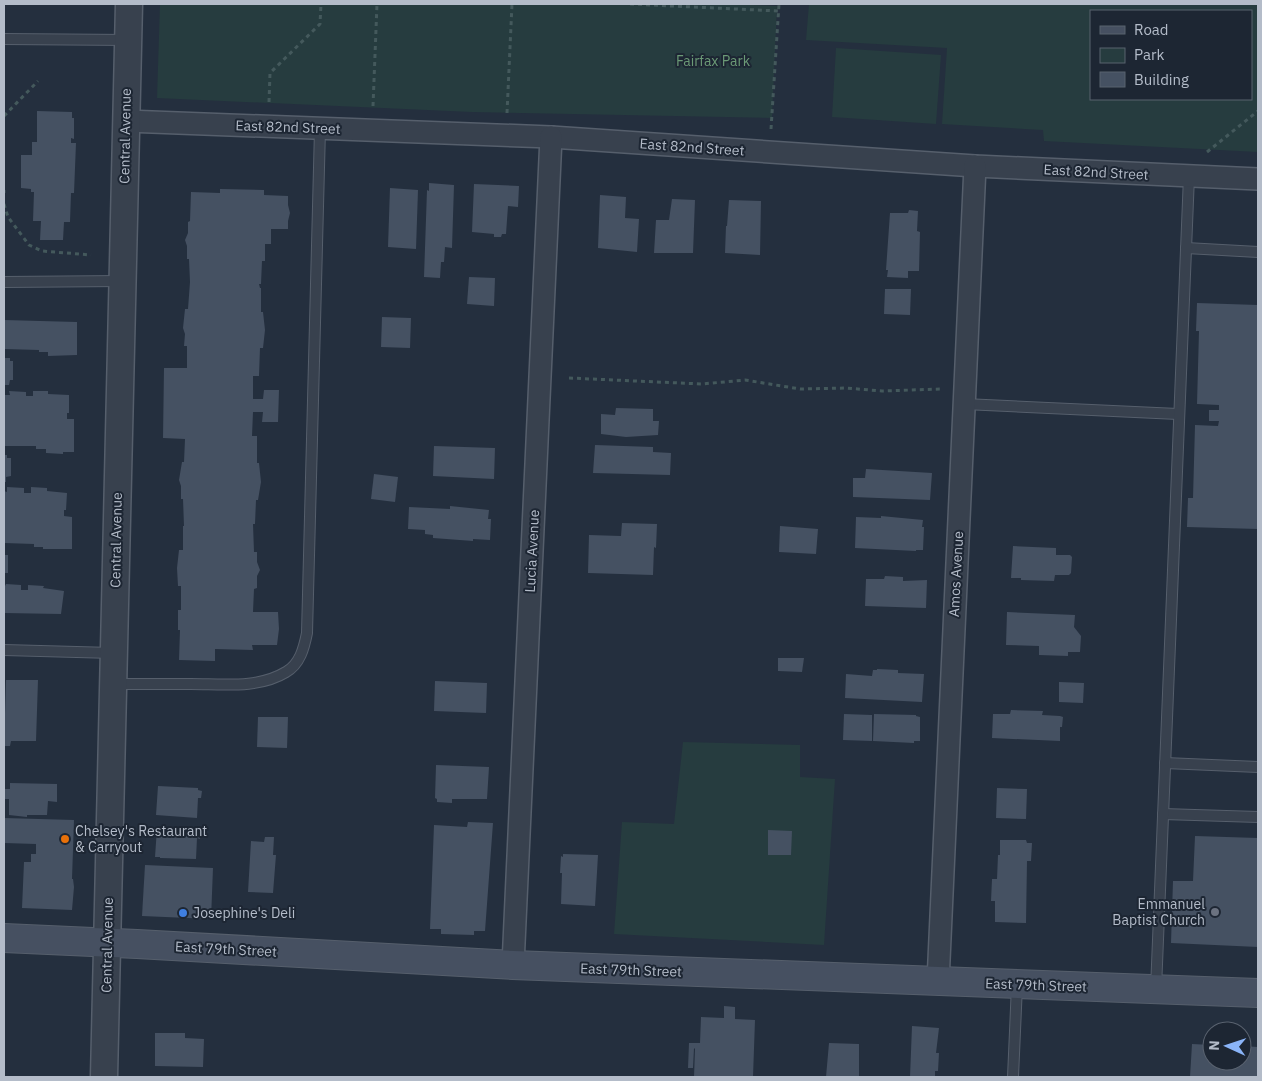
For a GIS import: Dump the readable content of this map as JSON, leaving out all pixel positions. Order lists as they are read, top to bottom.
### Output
{
  "streets": {
    "main road": ["East 79th Street"],
    "street": [
      "East 82nd Street",
      "Central Avenue",
      "Lucia Avenue",
      "Amos Avenue"
    ]
  },
  "crossings": [
    ["East 82nd Street", "Central Avenue"],
    ["East 82nd Street", "Lucia Avenue"],
    ["East 82nd Street", "Amos Avenue"],
    ["Central Avenue", "East 79th Street"],
    ["Lucia Avenue", "East 79th Street"],
    ["Amos Avenue", "East 79th Street"]
  ],
  "parks": ["Fairfax Park"],
  "places": ["Chelsey's Restaurant & Carryout", "Emmanuel Baptist Church", "Josephine's Deli"],
  "legend": ["Road", "Park", "Building"],
  "north": "left"
}
